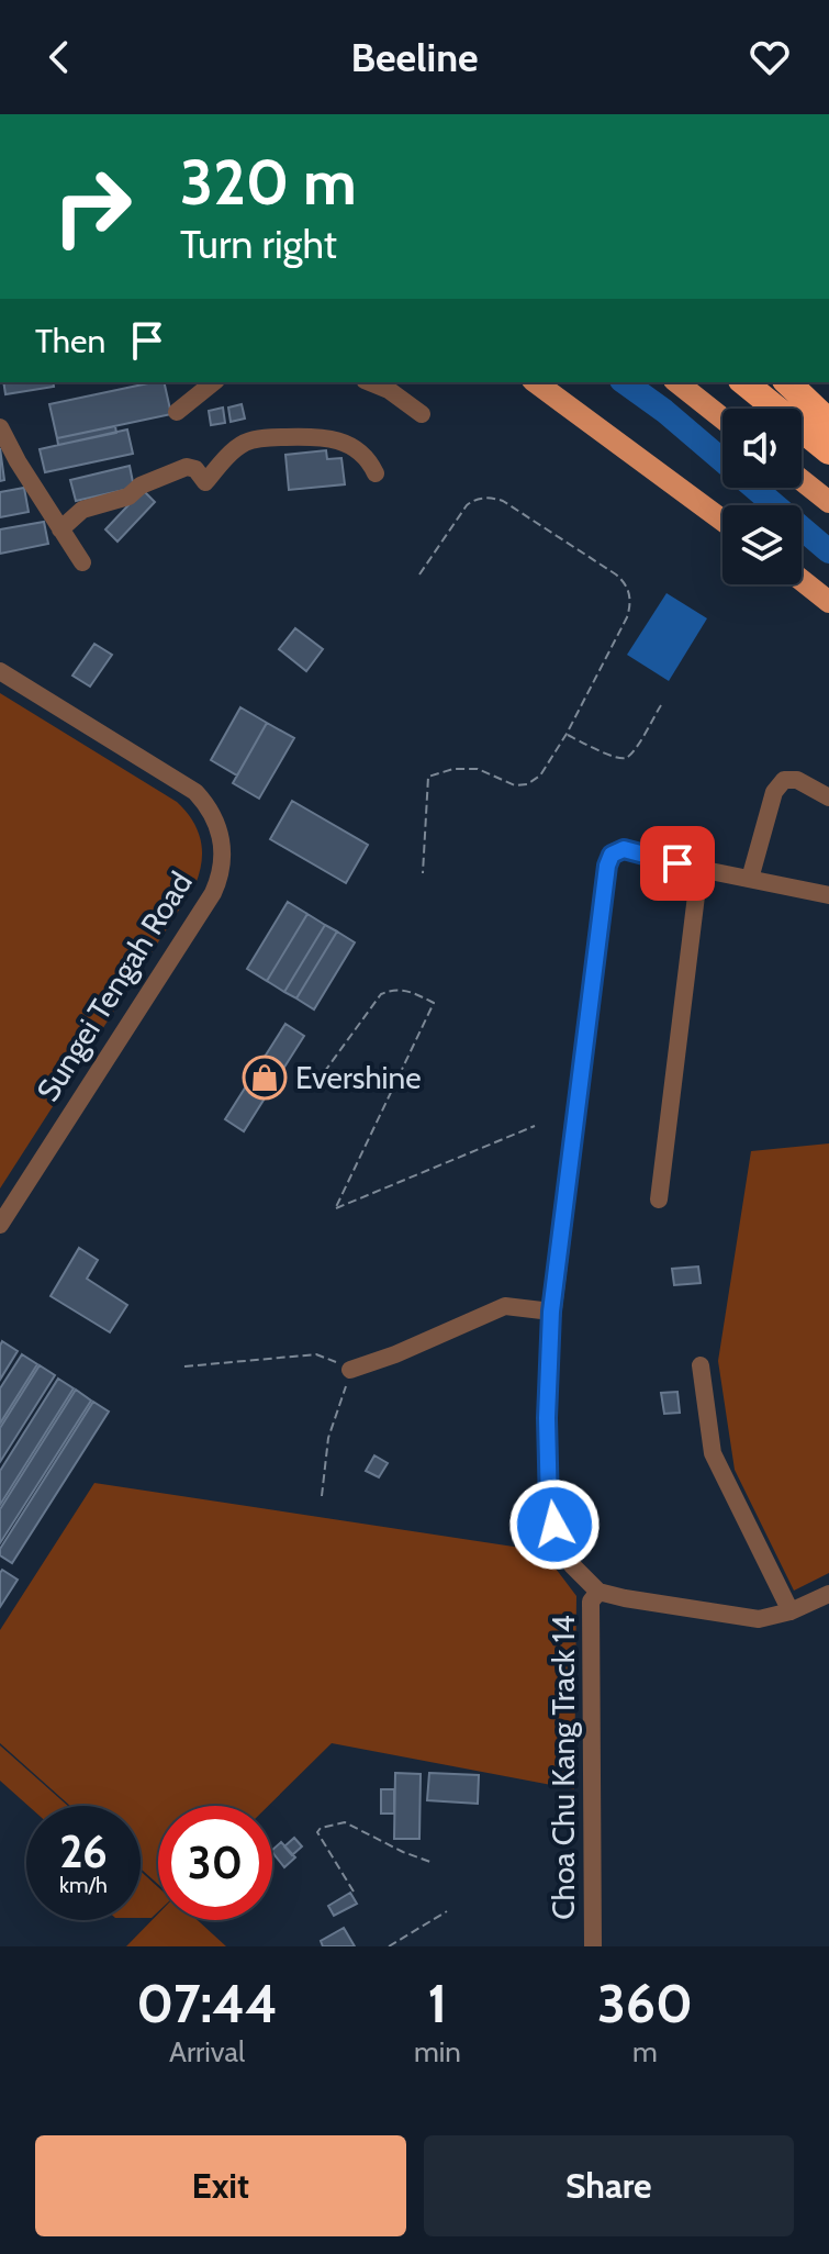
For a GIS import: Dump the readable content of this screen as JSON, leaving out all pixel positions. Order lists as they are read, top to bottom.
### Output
{
  "streets": {
    "street": ["Sungei Tengah Road", "Choa Chu Kang Track 14"]
  },
  "places": {
    "shop": ["Evershine"]
  },
  "page": {
    "header": "Beeline",
    "turn": ["320 m", "Turn right"],
    "then": "Then",
    "speed": "26 km/h",
    "limit": "30",
    "eta": [
      "07:44",
      "Arrival",
      "1",
      "min",
      "360",
      "m"
    ],
    "buttons": ["Exit", "Share"]
  }
}
